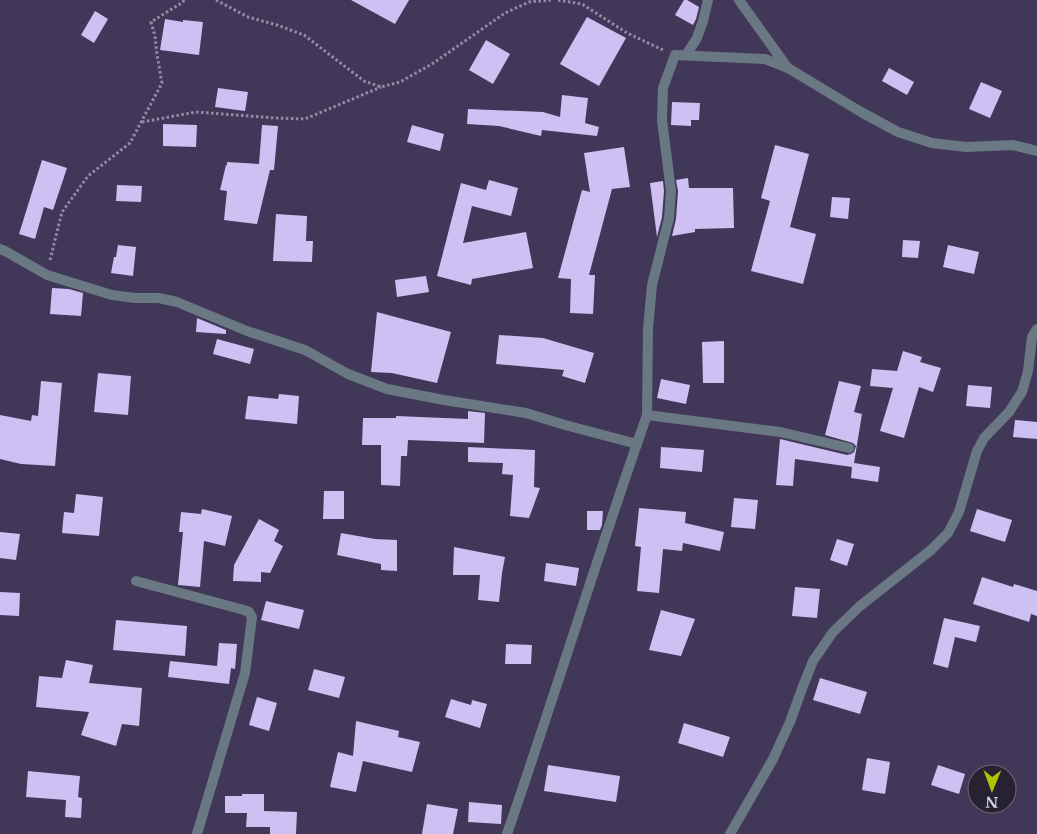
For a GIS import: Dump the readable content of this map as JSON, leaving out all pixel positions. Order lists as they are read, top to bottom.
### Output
{
  "north": "bottom"
}
